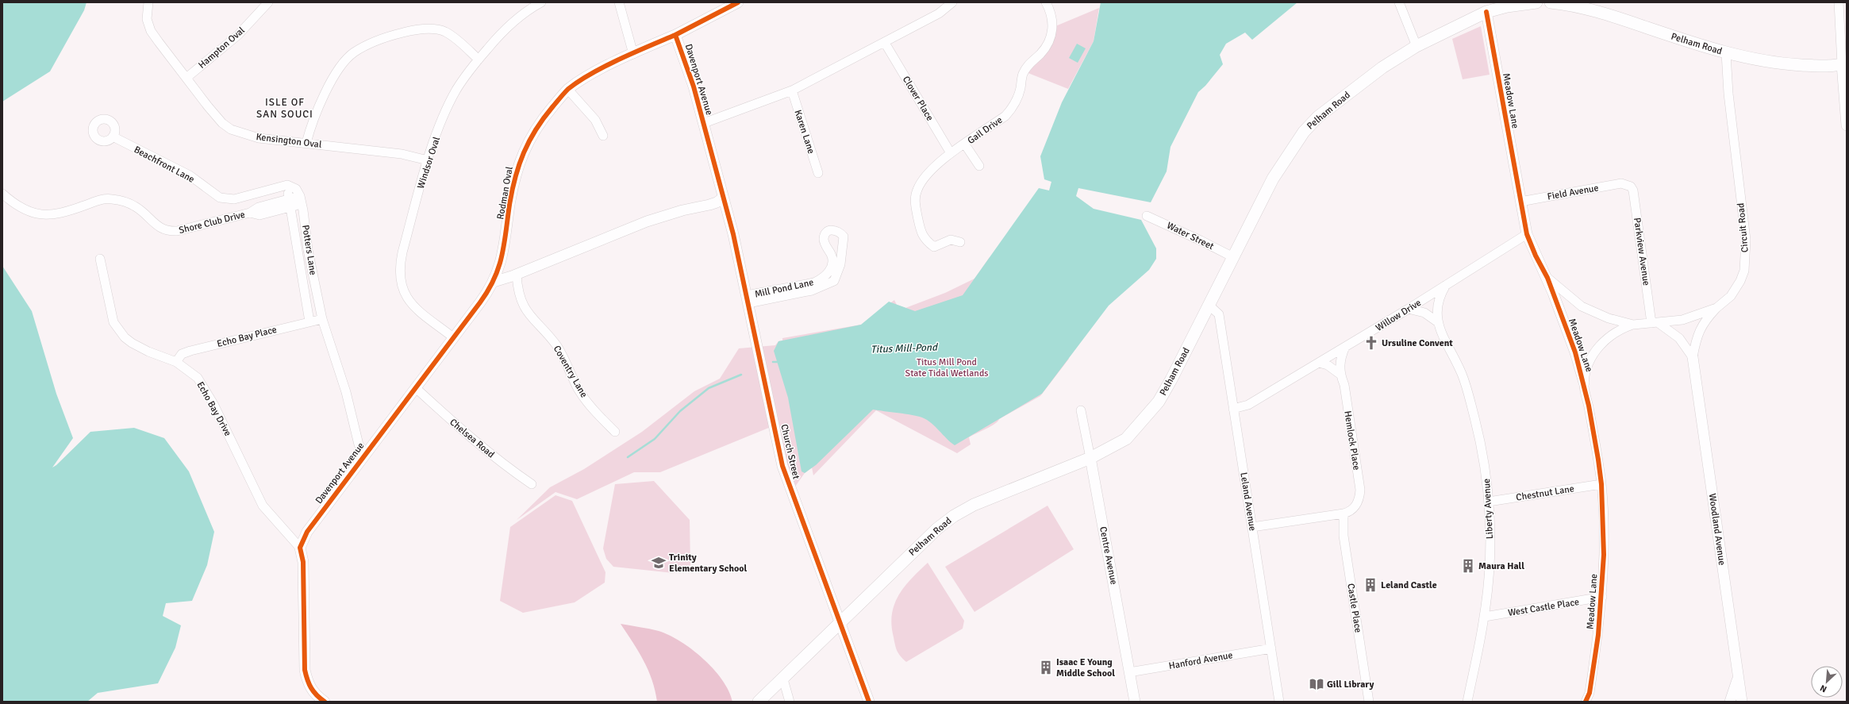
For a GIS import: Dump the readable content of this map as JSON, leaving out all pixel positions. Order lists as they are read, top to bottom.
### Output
{
  "streets": {
    "main road": ["Pelham Road"],
    "street": [
      "Hampton Oval",
      "Davenport Avenue",
      "Clover Place",
      "Meadow Lane",
      "Gail Drive",
      "Karen Lane",
      "Kensington Oval",
      "Windsor Oval",
      "Beachfront Lane",
      "Field Avenue",
      "Rodman Oval",
      "Shore Club Drive",
      "Circuit Road",
      "Water Street",
      "Potters Lane",
      "Parkview Avenue",
      "Mill Pond Lane",
      "Willow Drive",
      "Echo Bay Place",
      "Coventry Lane",
      "Echo Bay Drive",
      "Chelsea Road",
      "Hemlock Place",
      "Church Street",
      "Chestnut Lane",
      "Leland Avenue",
      "Liberty Avenue",
      "Woodland Avenue",
      "Centre Avenue",
      "West Castle Place",
      "Castle Place",
      "Hanford Avenue"
    ]
  },
  "crossings": [
    ["Pelham Road", "Meadow Lane"],
    ["Pelham Road", "Circuit Road"],
    ["Pelham Road", "Water Street"],
    ["Pelham Road", "Church Street"],
    ["Pelham Road", "Leland Avenue"],
    ["Pelham Road", "Centre Avenue"],
    ["Hampton Oval", "Kensington Oval"],
    ["Davenport Avenue", "Windsor Oval"],
    ["Davenport Avenue", "Rodman Oval"],
    ["Davenport Avenue", "Potters Lane"],
    ["Davenport Avenue", "Echo Bay Drive"],
    ["Davenport Avenue", "Chelsea Road"],
    ["Davenport Avenue", "Church Street"],
    ["Clover Place", "Gail Drive"],
    ["Meadow Lane", "Field Avenue"],
    ["Meadow Lane", "Circuit Road"],
    ["Meadow Lane", "Willow Drive"],
    ["Meadow Lane", "Chestnut Lane"],
    ["Meadow Lane", "West Castle Place"],
    ["Kensington Oval", "Windsor Oval"],
    ["Beachfront Lane", "Potters Lane"],
    ["Field Avenue", "Parkview Avenue"],
    ["Shore Club Drive", "Potters Lane"],
    ["Circuit Road", "Parkview Avenue"],
    ["Circuit Road", "Woodland Avenue"],
    ["Potters Lane", "Echo Bay Place"],
    ["Parkview Avenue", "Woodland Avenue"],
    ["Mill Pond Lane", "Church Street"],
    ["Willow Drive", "Hemlock Place"],
    ["Willow Drive", "Leland Avenue"],
    ["Willow Drive", "Liberty Avenue"],
    ["Echo Bay Place", "Echo Bay Drive"],
    ["Hemlock Place", "Castle Place"],
    ["Chestnut Lane", "Liberty Avenue"],
    ["Leland Avenue", "Hanford Avenue"],
    ["Liberty Avenue", "West Castle Place"],
    ["Centre Avenue", "Hanford Avenue"]
  ],
  "districts": ["ISLE OF SAN SOUCI"],
  "water": ["Titus Mill-Pond"],
  "parks": ["Titus Mill Pond State Tidal Wetlands"],
  "places": {
    "church": ["Ursuline Convent"],
    "school or university": ["Trinity Elementary School"],
    "building": ["Maura Hall", "Leland Castle", "Isaac E Young Middle School"],
    "library": ["Gill Library"]
  },
  "north": "bottom left"
}
